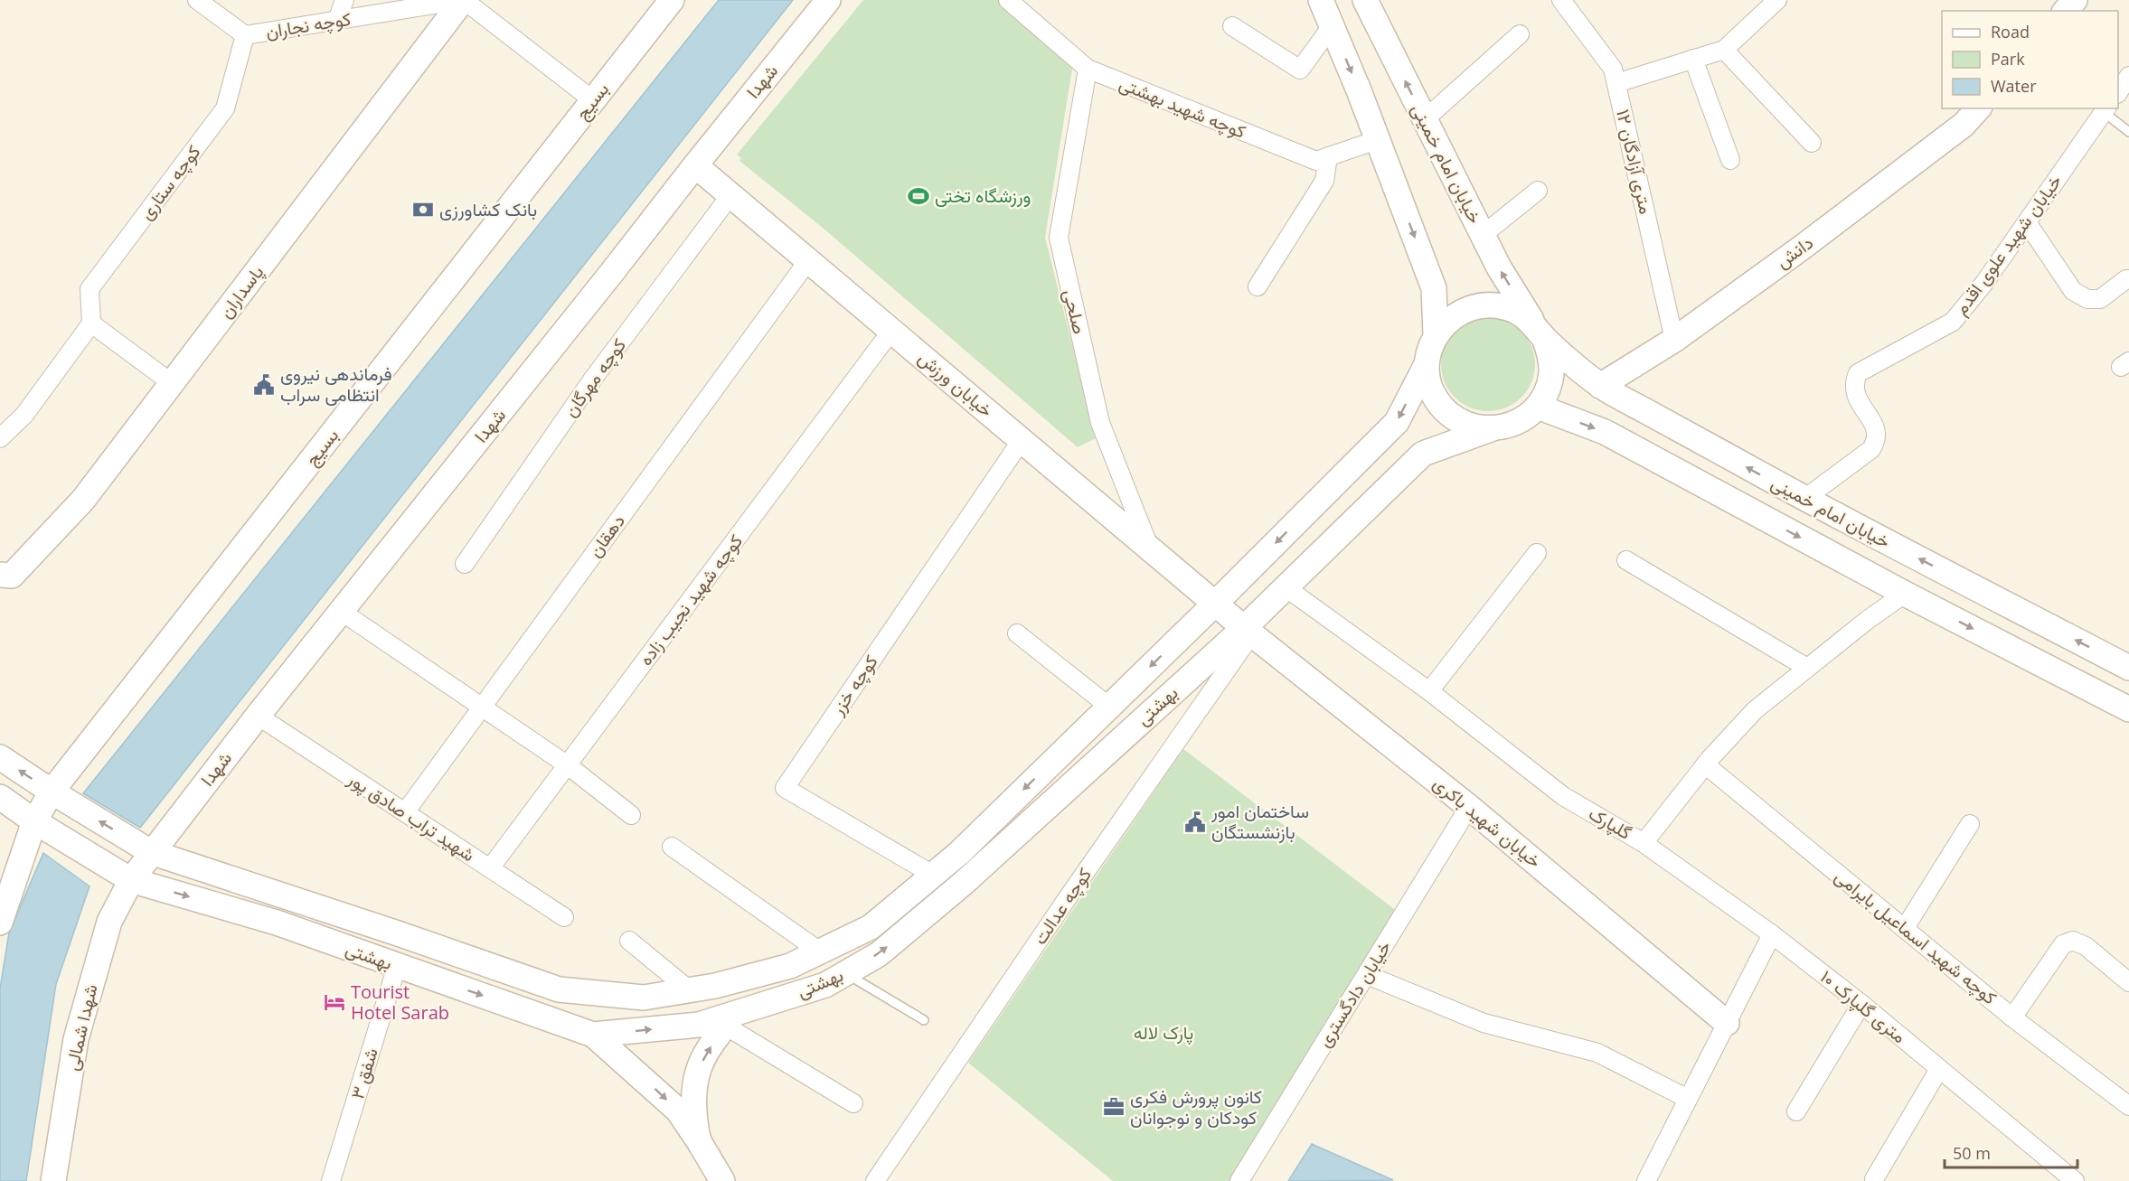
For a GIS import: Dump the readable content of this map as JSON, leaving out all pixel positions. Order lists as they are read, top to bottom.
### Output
{
  "streets": {
    "main road": [
      "شهدا",
      "بسیج",
      "خیابان امام خمینی",
      "دانش",
      "پاسداران",
      "خیابان ورزش",
      "بهشتی",
      "خیابان شهید باکری",
      "شهدا شمالی"
    ],
    "street": [
      "کوچه نجاران",
      "کوچه شهید بهشتی",
      "۱۲ متری آزادگان",
      "کوچه ستاری",
      "خیابان شهید علوی اقدم",
      "صلحی",
      "کوچه مهرگان",
      "دهقان",
      "کوچه شهید نجیب زاده",
      "کوچه خزر",
      "شهید تراب صادق پور",
      "گلپارک",
      "کوچه عدالت",
      "کوچه شهید اسماعیل بایرامی",
      "خیابان دادگستری",
      "۱۰ متری گلپارک",
      "شفق ۳"
    ]
  },
  "crossings": [
    ["کوچه نجاران", "کوچه ستاری"],
    ["کوچه نجاران", "پاسداران"],
    ["شهدا", "خیابان ورزش"],
    ["شهدا", "بهشتی"],
    ["شهدا", "شهید تراب صادق پور"],
    ["شهدا", "شهدا شمالی"],
    ["بسیج", "بهشتی"],
    ["کوچه شهید بهشتی", "صلحی"],
    ["۱۲ متری آزادگان", "دانش"],
    ["خیابان امام خمینی", "خیابان شهید علوی اقدم"],
    ["خیابان امام خمینی", "دانش"],
    ["خیابان امام خمینی", "بهشتی"],
    ["خیابان امام خمینی", "گلپارک"],
    ["صلحی", "خیابان ورزش"],
    ["کوچه مهرگان", "خیابان ورزش"],
    ["خیابان ورزش", "دهقان"],
    ["خیابان ورزش", "کوچه شهید نجیب زاده"],
    ["خیابان ورزش", "کوچه خزر"],
    ["خیابان ورزش", "بهشتی"],
    ["خیابان ورزش", "خیابان شهید باکری"],
    ["دهقان", "شهید تراب صادق پور"],
    ["کوچه شهید نجیب زاده", "شهید تراب صادق پور"],
    ["کوچه خزر", "بهشتی"],
    ["بهشتی", "خیابان شهید باکری"],
    ["بهشتی", "گلپارک"],
    ["بهشتی", "کوچه عدالت"],
    ["بهشتی", "شهدا شمالی"],
    ["بهشتی", "شفق ۳"],
    ["خیابان شهید باکری", "کوچه عدالت"],
    ["خیابان شهید باکری", "خیابان دادگستری"],
    ["گلپارک", "کوچه شهید اسماعیل بایرامی"],
    ["گلپارک", "۱۰ متری گلپارک"]
  ],
  "parks": ["پارک لاله"],
  "places": {
    "sports": ["ورزشگاه تختی"],
    "bank": ["بانک کشاورزی"],
    "public building": ["فرماندهی نیروی انتظامی سراب", "ساختمان امور بازنشستگان"],
    "hotel": ["Tourist Hotel Sarab"],
    "office": ["کانون پرورش فکری کودکان و نوجوانان"]
  },
  "legend": ["Road", "Park", "Water"],
  "scale_bar": "50 m"
}
